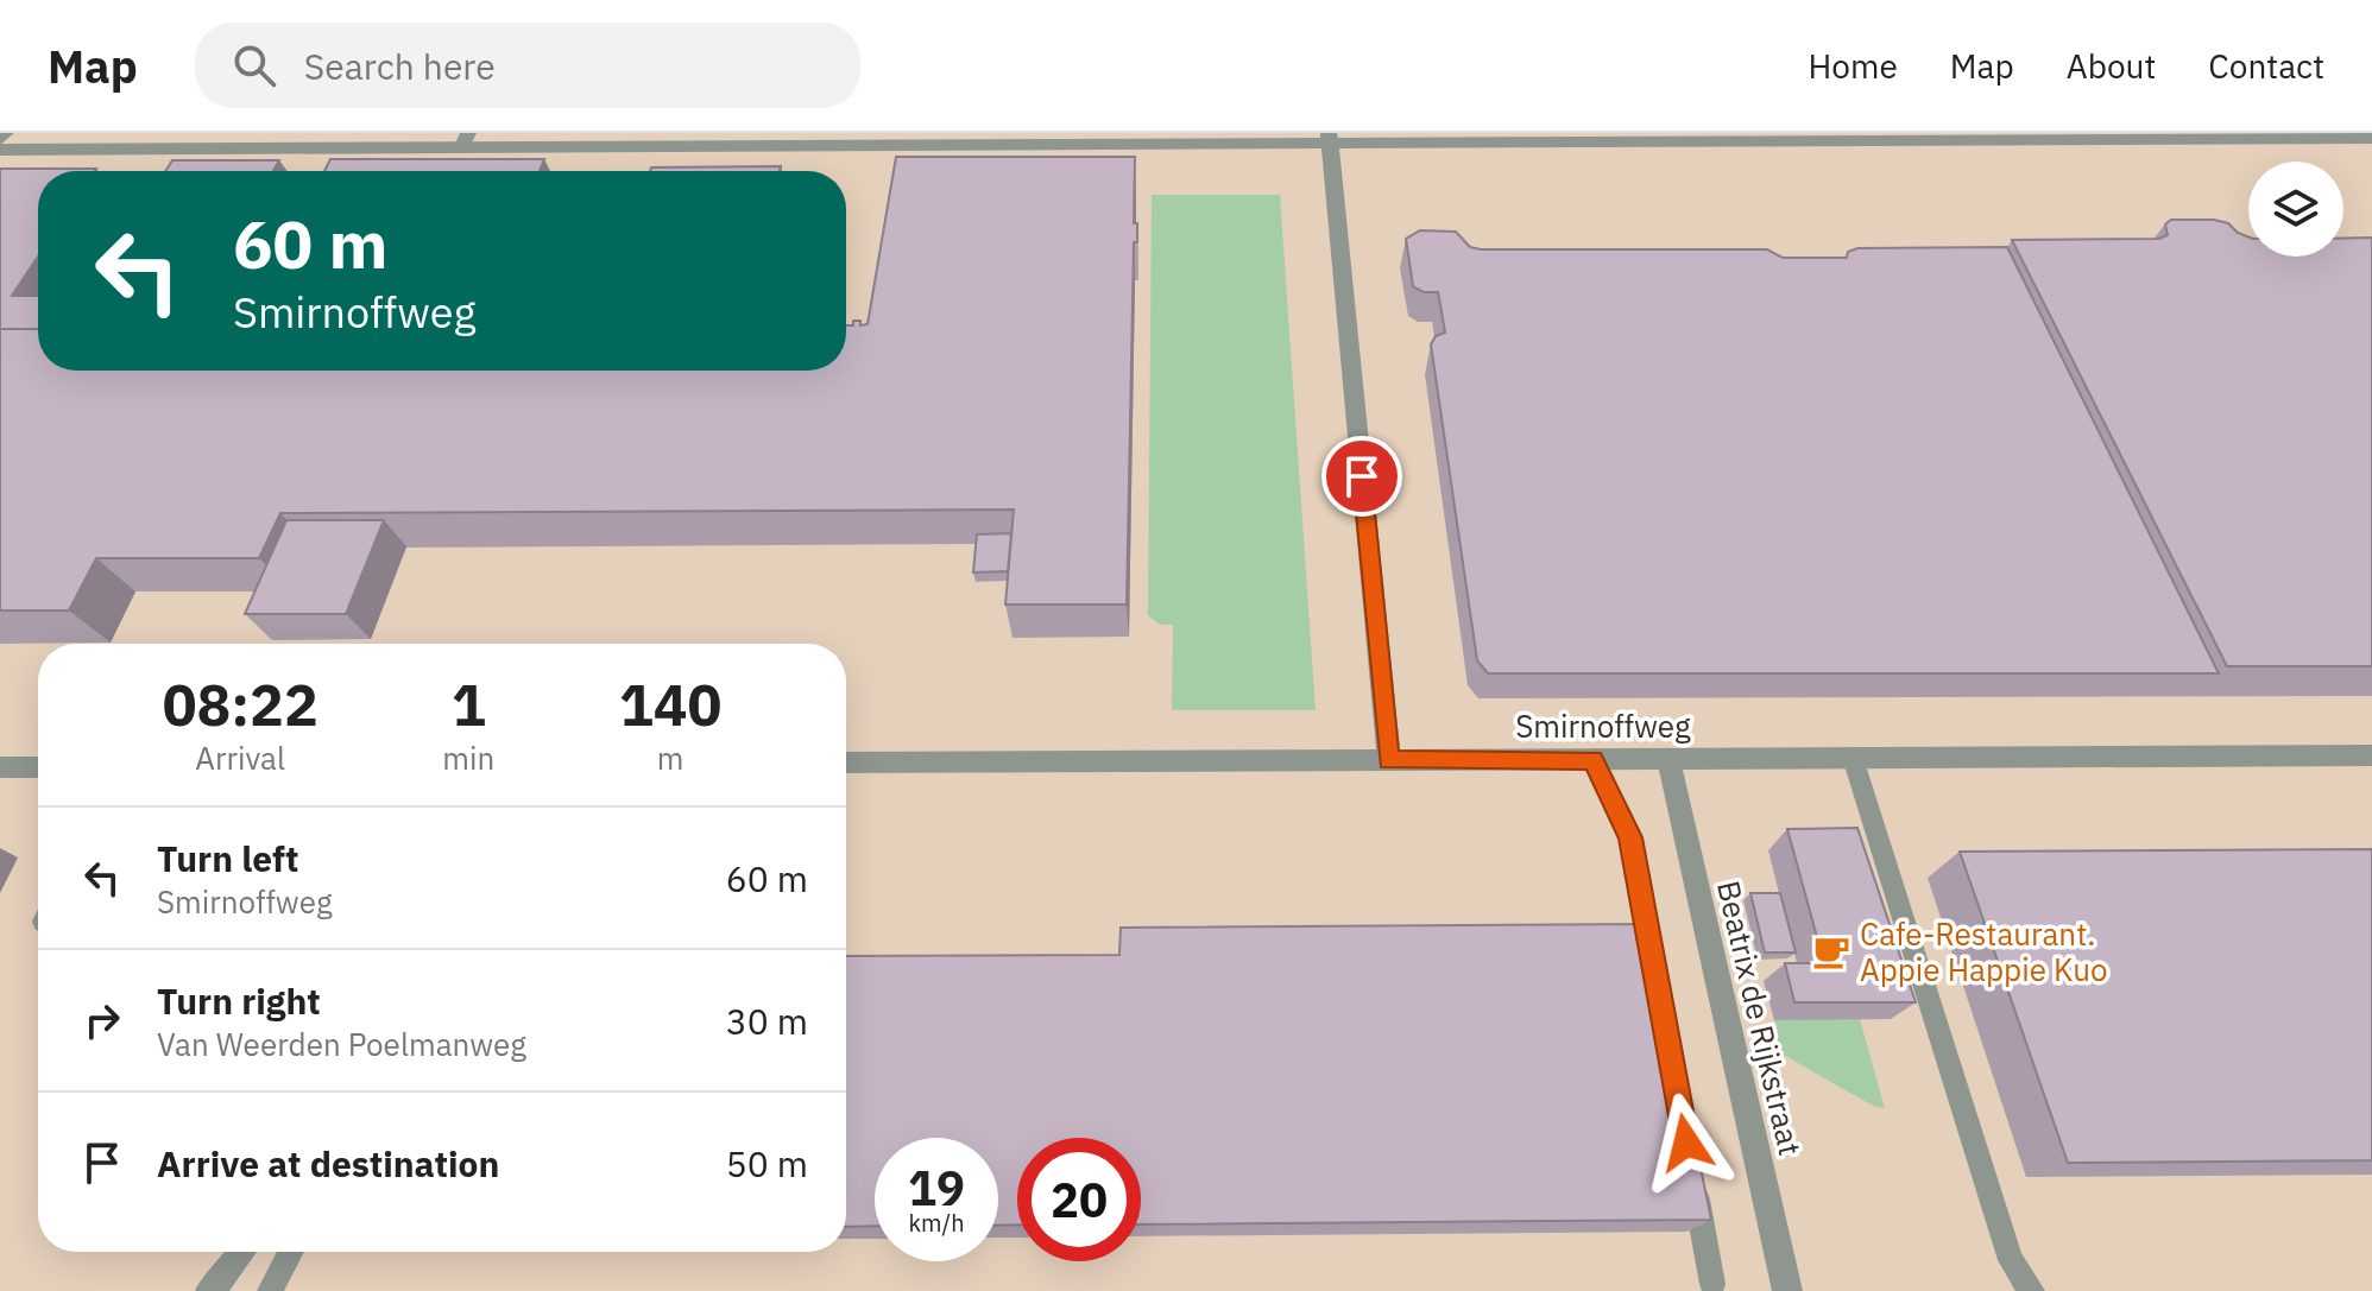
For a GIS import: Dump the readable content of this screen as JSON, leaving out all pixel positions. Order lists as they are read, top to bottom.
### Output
{
  "streets": {
    "street": ["Smirnoffweg", "Beatrix de Rijkstraat"]
  },
  "crossings": [
    ["Smirnoffweg", "Beatrix de Rijkstraat"]
  ],
  "places": {
    "cafe": ["Cafe-Restaurant. Appie Happie Kuo"]
  },
  "page": {
    "header": "Map",
    "search": "Search here",
    "nav": [
      "Home",
      "Map",
      "About",
      "Contact"
    ],
    "turn": ["60 m", "Smirnoffweg"],
    "eta": [
      "08:22",
      "Arrival",
      "1",
      "min",
      "140",
      "m"
    ],
    "list": [
      {
        "name": "Turn left",
        "note": "Smirnoffweg",
        "value": "60 m"
      },
      {
        "name": "Turn right",
        "note": "Van Weerden Poelmanweg",
        "value": "30 m"
      },
      {
        "name": "Arrive at destination",
        "value": "50 m"
      }
    ],
    "speed": "19 km/h",
    "limit": "20"
  }
}
